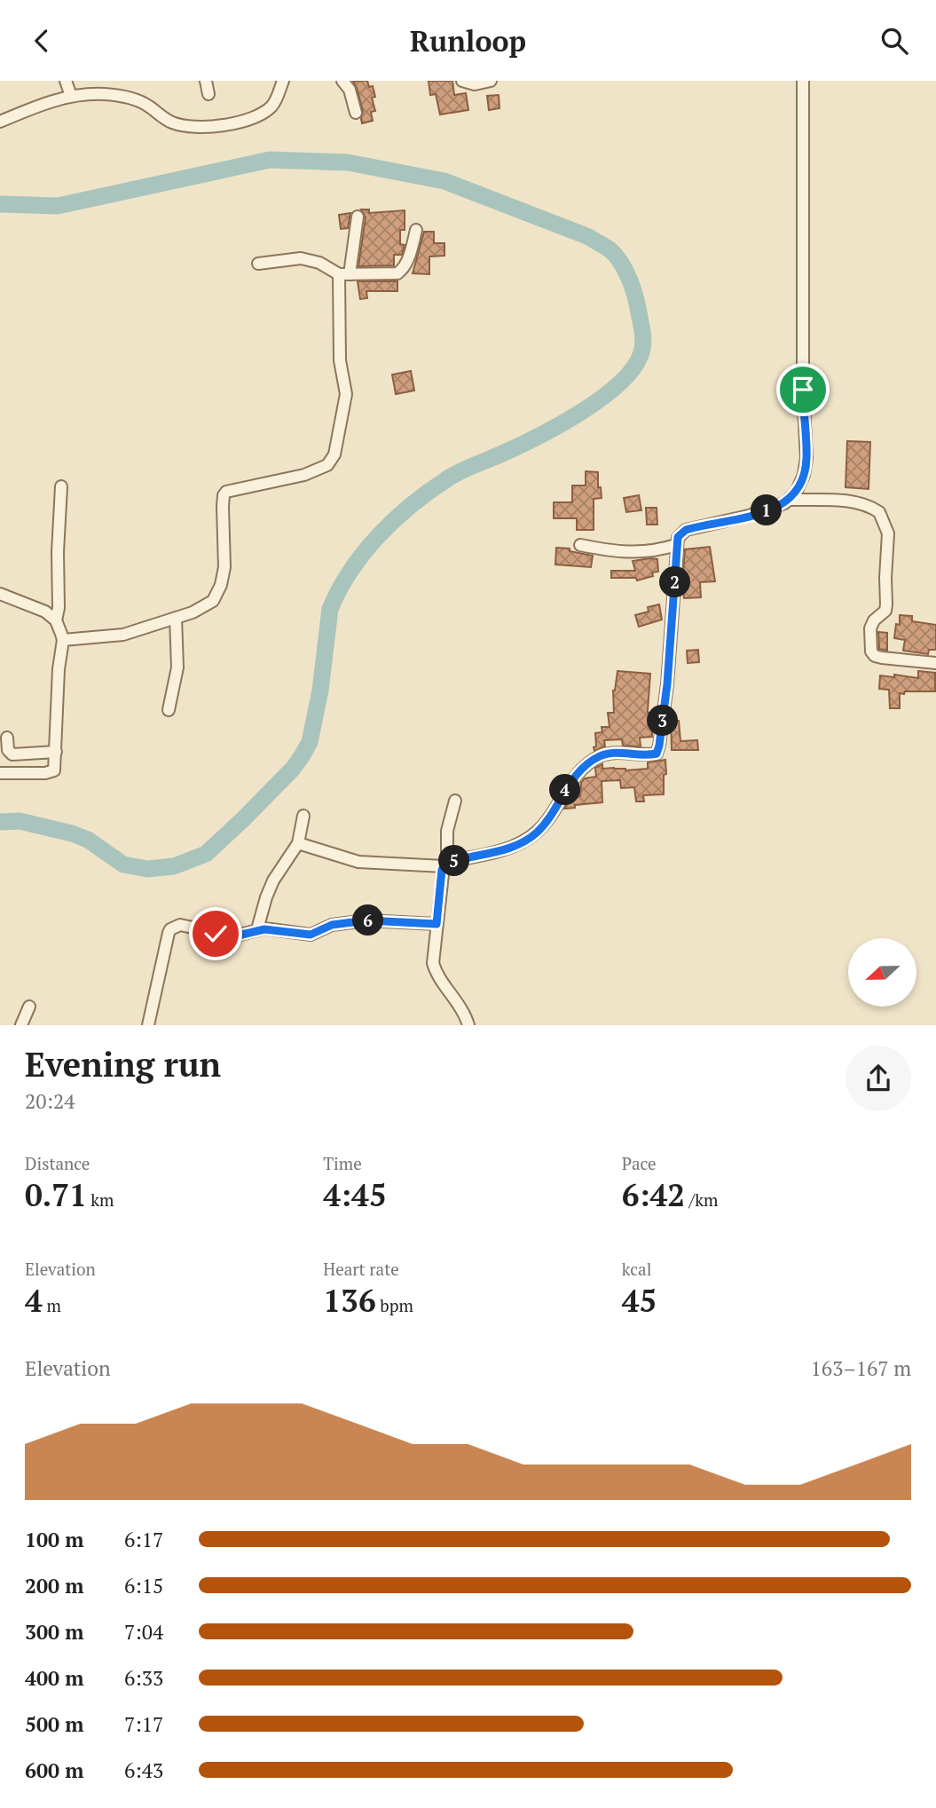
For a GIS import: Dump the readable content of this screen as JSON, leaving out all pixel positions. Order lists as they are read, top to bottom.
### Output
{
  "north": "left",
  "page": {
    "header": "Runloop",
    "pins": [
      "1",
      "2",
      "3",
      "4",
      "5",
      "6"
    ],
    "heading": ["Evening run", "20:24"],
    "stats": [
      ["Distance", "0.71 km"],
      ["Time", "4:45"],
      ["Pace", "6:42 /km"],
      ["Elevation", "4 m"],
      ["Heart rate", "136 bpm"],
      ["kcal", "45"]
    ],
    "chart": ["Elevation", "163–167 m"],
    "list": [
      {
        "name": "100 m",
        "note": "6:17"
      },
      {
        "name": "200 m",
        "note": "6:15"
      },
      {
        "name": "300 m",
        "note": "7:04"
      },
      {
        "name": "400 m",
        "note": "6:33"
      },
      {
        "name": "500 m",
        "note": "7:17"
      },
      {
        "name": "600 m",
        "note": "6:43"
      }
    ]
  }
}
